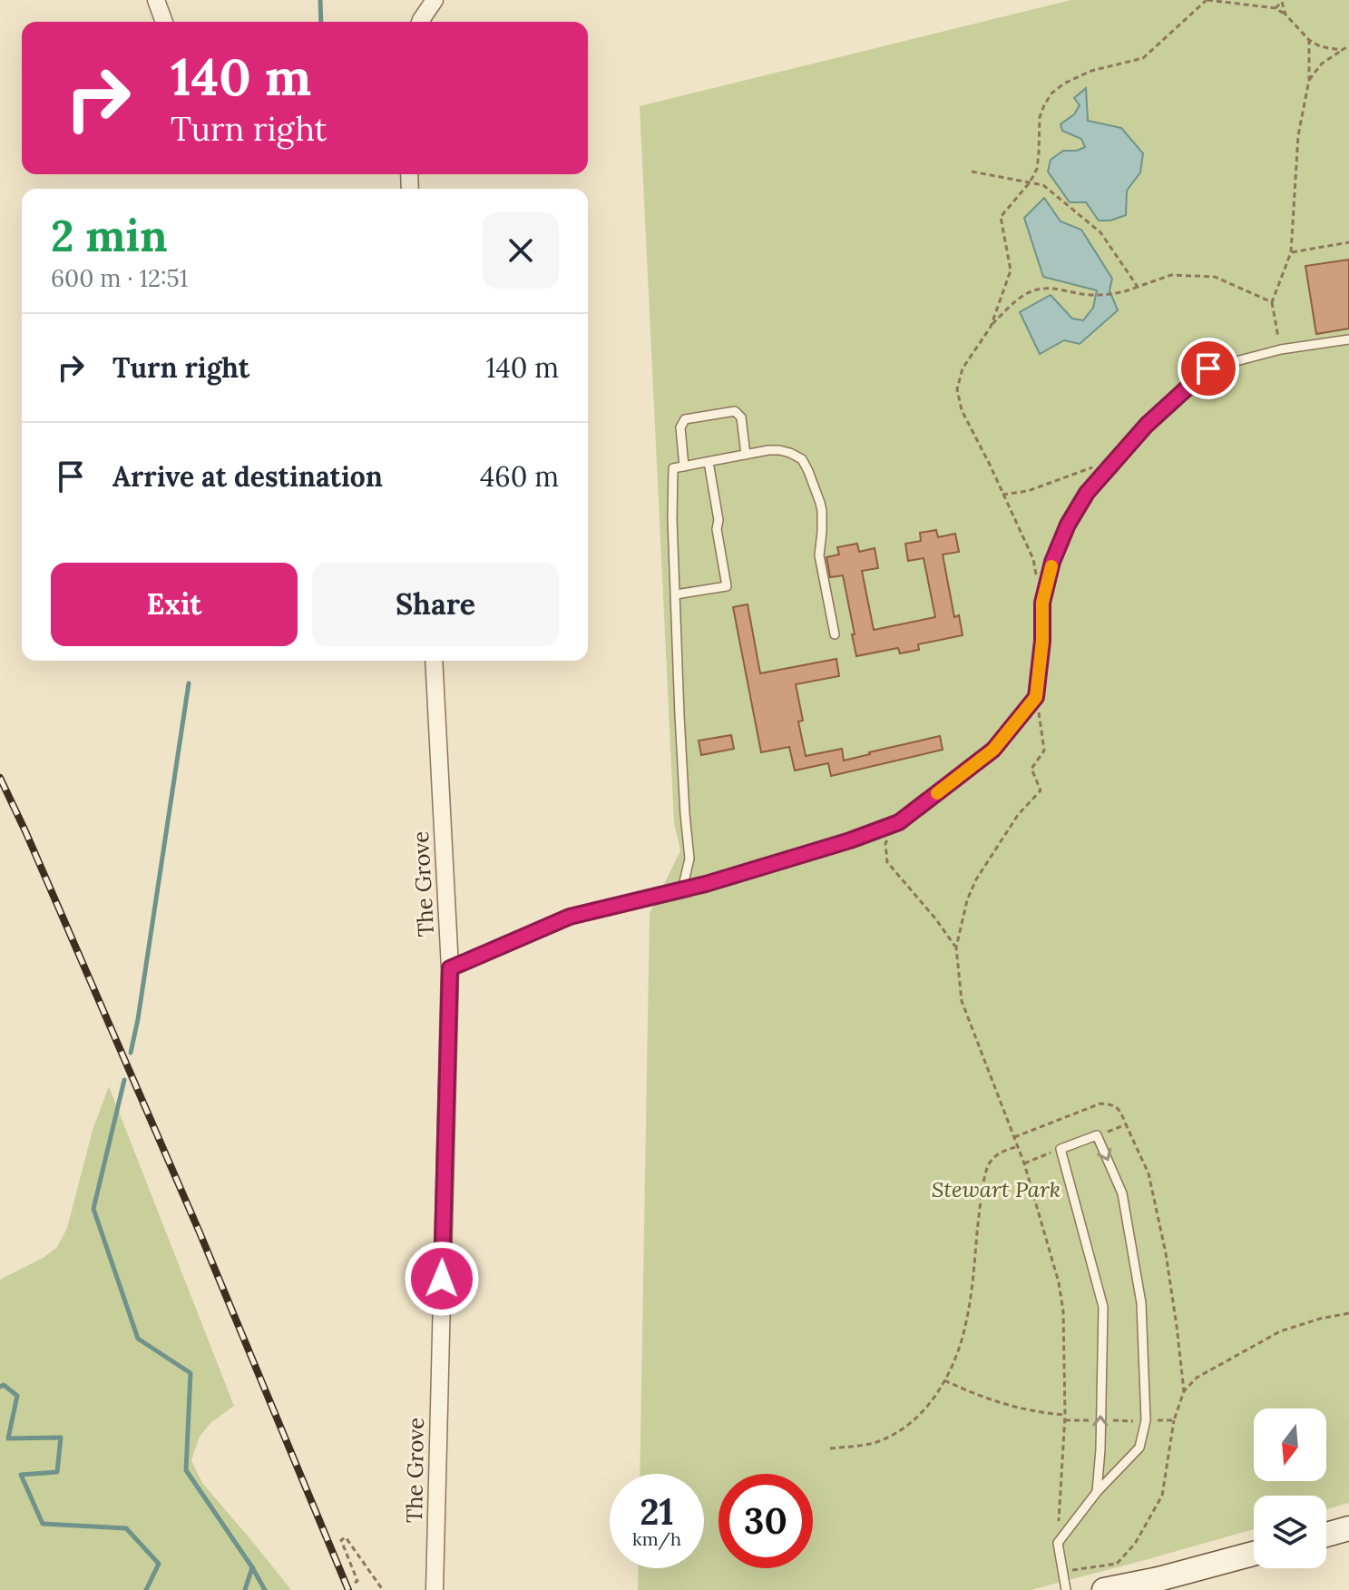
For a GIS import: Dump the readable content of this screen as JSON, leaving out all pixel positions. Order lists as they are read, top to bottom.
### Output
{
  "streets": {
    "street": ["The Grove"]
  },
  "parks": ["Stewart Park"],
  "north": "bottom",
  "page": {
    "turn": ["140 m", "Turn right"],
    "heading": ["2 min", "600 m · 12:51"],
    "list": [
      {
        "name": "Turn right",
        "value": "140 m"
      },
      {
        "name": "Arrive at destination",
        "value": "460 m"
      }
    ],
    "buttons": ["Exit", "Share"],
    "speed": "21 km/h",
    "limit": "30"
  }
}
